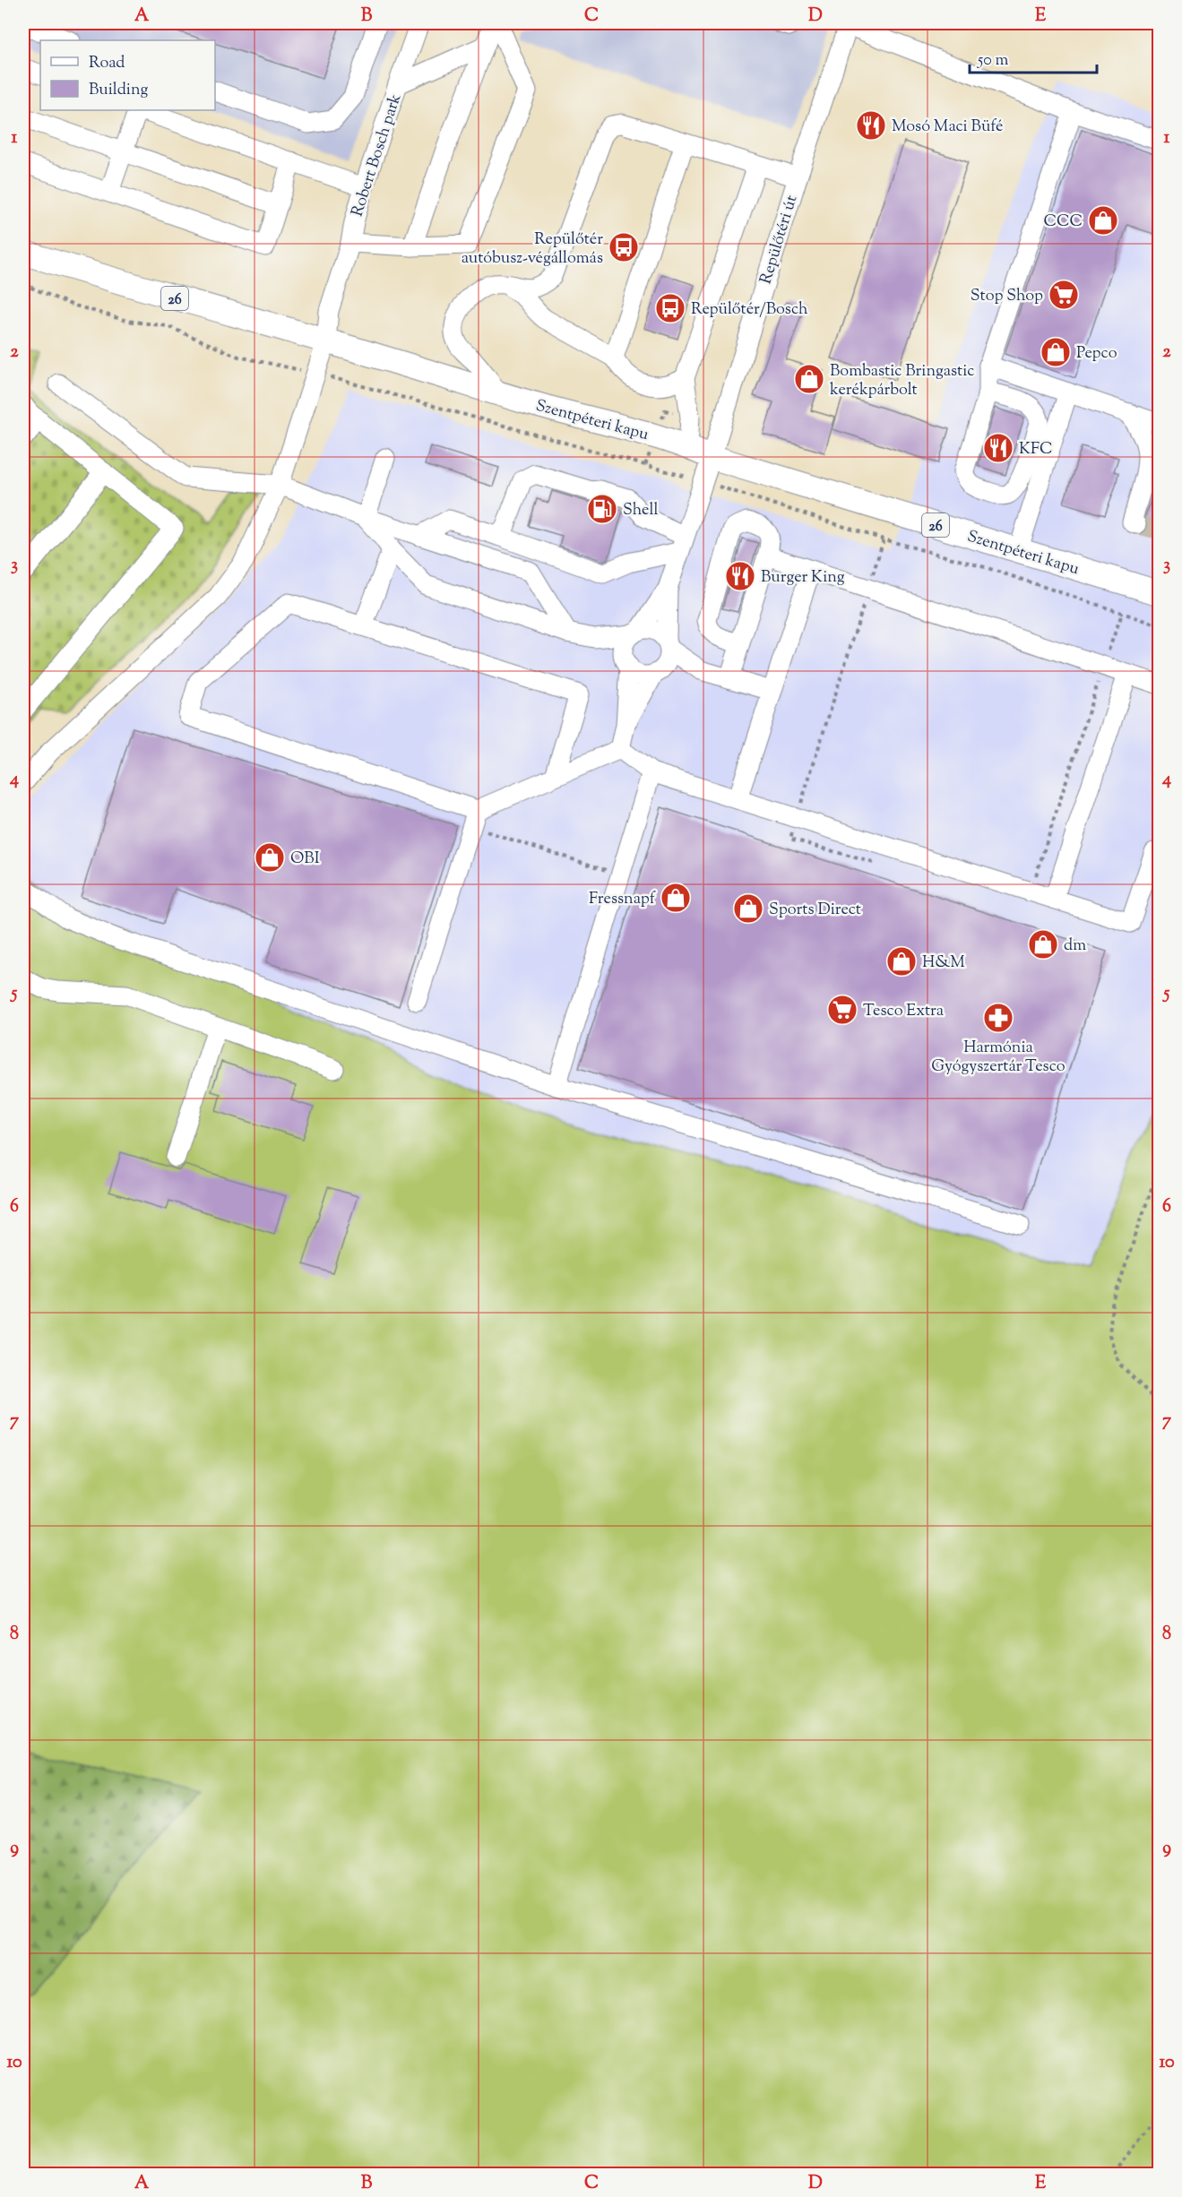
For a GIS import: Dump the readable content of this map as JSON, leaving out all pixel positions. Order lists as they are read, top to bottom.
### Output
{
  "streets": {
    "main road": ["26", "Szentpéteri kapu"],
    "street": ["Robert Bosch park", "Repülőtéri út"]
  },
  "crossings": [
    ["Robert Bosch park", "Szentpéteri kapu"],
    ["Repülőtéri út", "Szentpéteri kapu"]
  ],
  "places": {
    "restaurant": ["Mosó Maci Büfé", "KFC", "Burger King"],
    "shop": [
      "CCC",
      "Pepco",
      "Bombastic Bringastic kerékpárbolt",
      "OBI",
      "Fressnapf",
      "Sports Direct",
      "dm",
      "H&M"
    ],
    "bus stop": ["Repülőtér autóbusz-végállomás", "Repülőtér/Bosch"],
    "supermarket": ["Stop Shop", "Tesco Extra"],
    "fuel station": ["Shell"],
    "pharmacy": ["Harmónia Gyógyszertár Tesco"]
  },
  "legend": ["Road", "Building"],
  "scale_bar": "50 m",
  "grid": {
    "columns": [
      "A",
      "B",
      "C",
      "D",
      "E"
    ],
    "rows": [
      "1",
      "2",
      "3",
      "4",
      "5",
      "6",
      "7",
      "8",
      "9",
      "10"
    ]
  }
}
